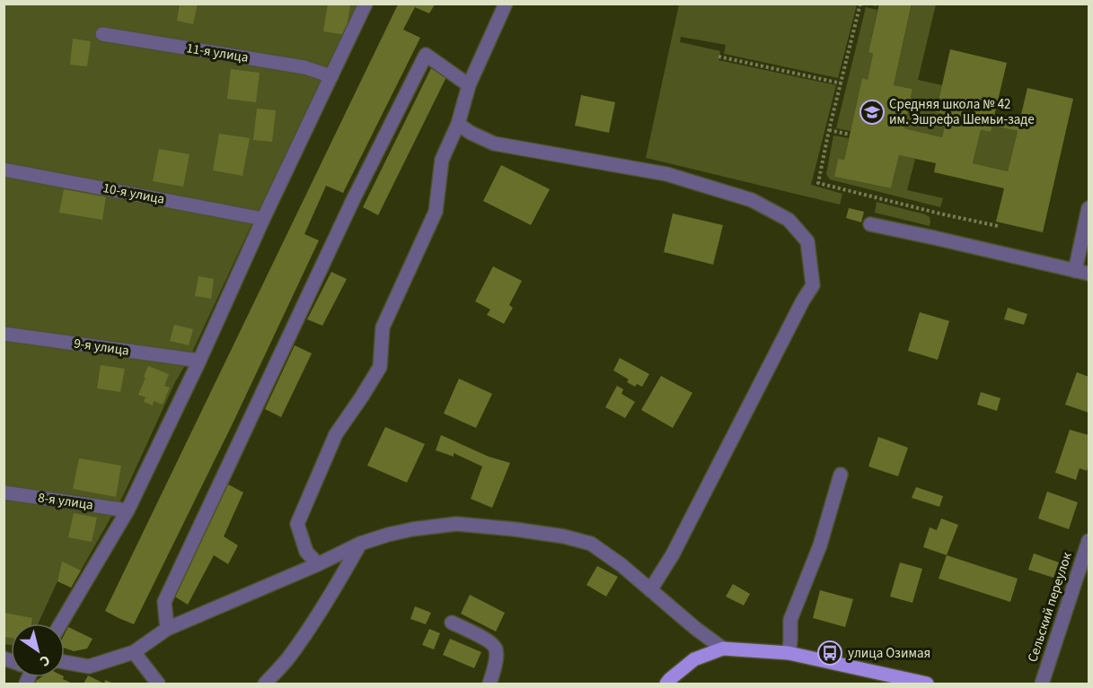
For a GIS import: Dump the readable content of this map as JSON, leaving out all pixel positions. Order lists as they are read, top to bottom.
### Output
{
  "streets": {
    "street": [
      "11-я улица",
      "10-я улица",
      "9-я улица",
      "8-я улица",
      "Сельский переулок"
    ]
  },
  "places": {
    "school or university": ["Средняя школа № 42 им. Эшрефа Шемьи-заде"],
    "bus stop": ["улица Озимая"]
  },
  "north": "bottom right"
}
